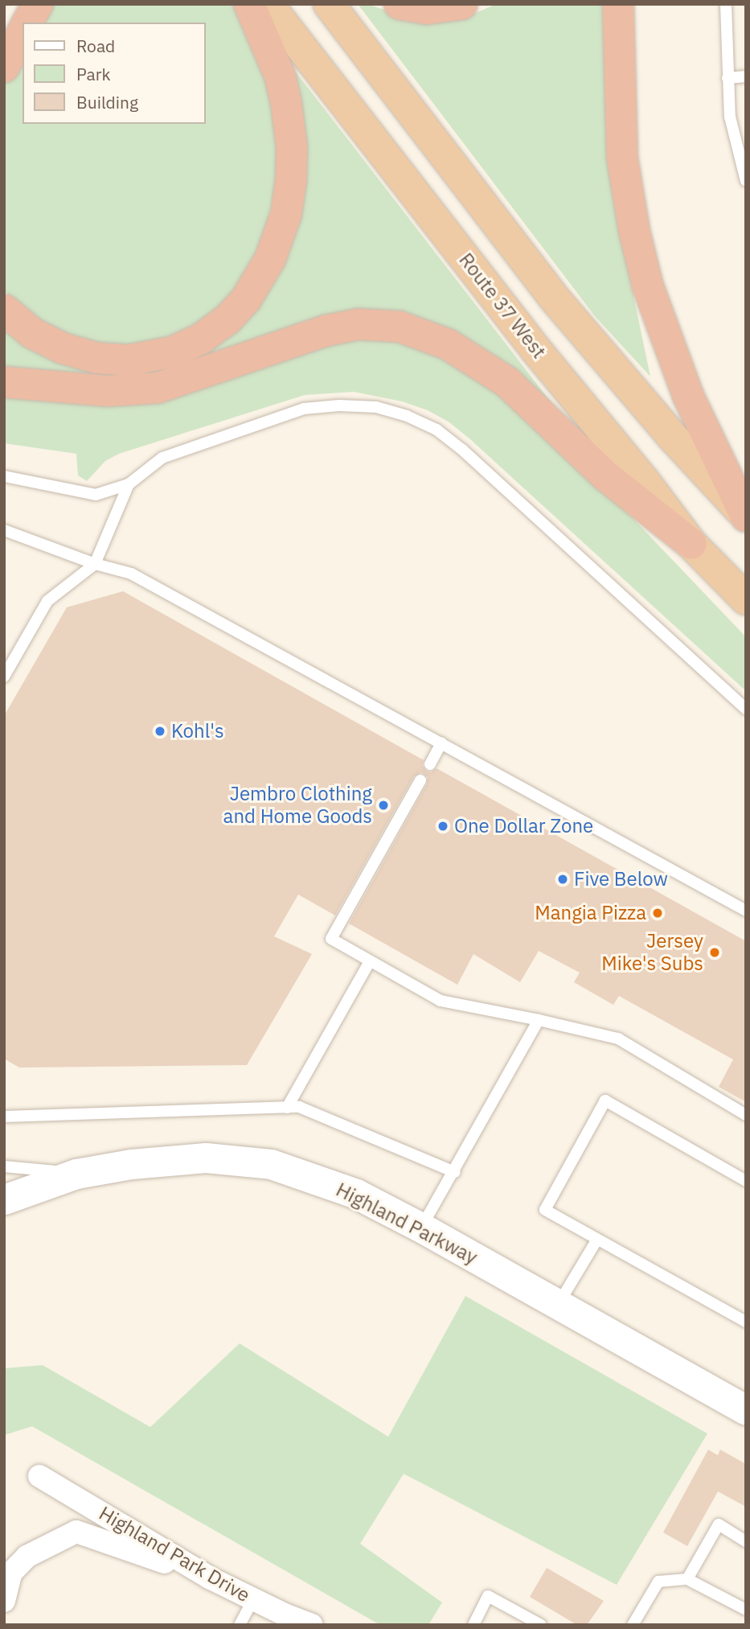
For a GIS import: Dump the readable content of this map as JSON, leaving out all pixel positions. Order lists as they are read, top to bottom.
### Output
{
  "streets": {
    "highway": ["Route 37 West"],
    "street": ["Highland Parkway", "Highland Park Drive"]
  },
  "places": [
    "Kohl's",
    "Jembro Clothing and Home Goods",
    "One Dollar Zone",
    "Five Below",
    "Mangia Pizza",
    "Jersey Mike's Subs"
  ],
  "legend": ["Road", "Park", "Building"]
}
